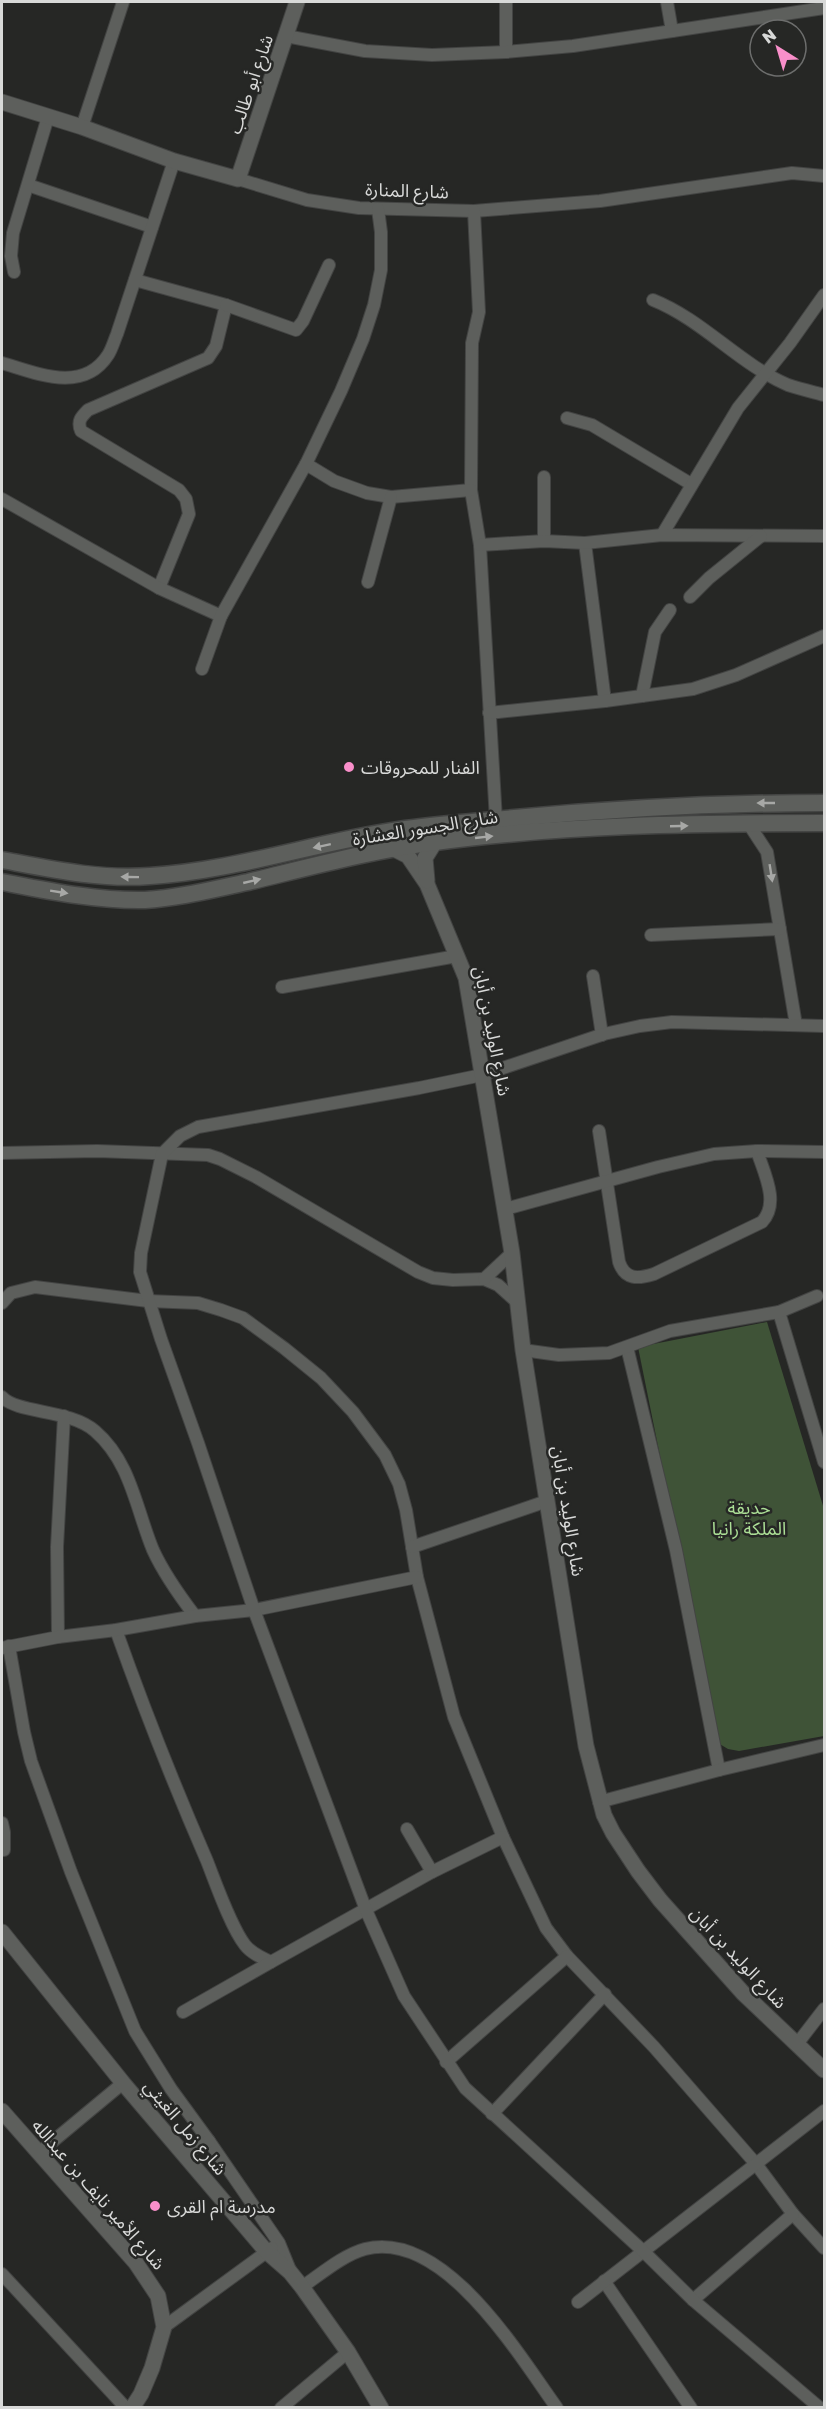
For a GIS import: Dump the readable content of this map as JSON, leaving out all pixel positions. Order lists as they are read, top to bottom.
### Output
{
  "streets": {
    "main road": ["شارع الجسور العشارة"],
    "street": [
      "شارع أبو طالب",
      "شارع المنارة",
      "شارع الوليد بن أبان",
      "شارع زمل الغيثي",
      "شارع الأمير نايف بن عبدالله"
    ]
  },
  "crossings": [
    ["شارع أبو طالب", "شارع المنارة"],
    ["شارع الجسور العشارة", "شارع الوليد بن أبان"]
  ],
  "parks": ["حديقة الملكة رانيا"],
  "places": ["الفنار للمحروقات", "مدرسة ام القرى"],
  "north": "top left"
}
